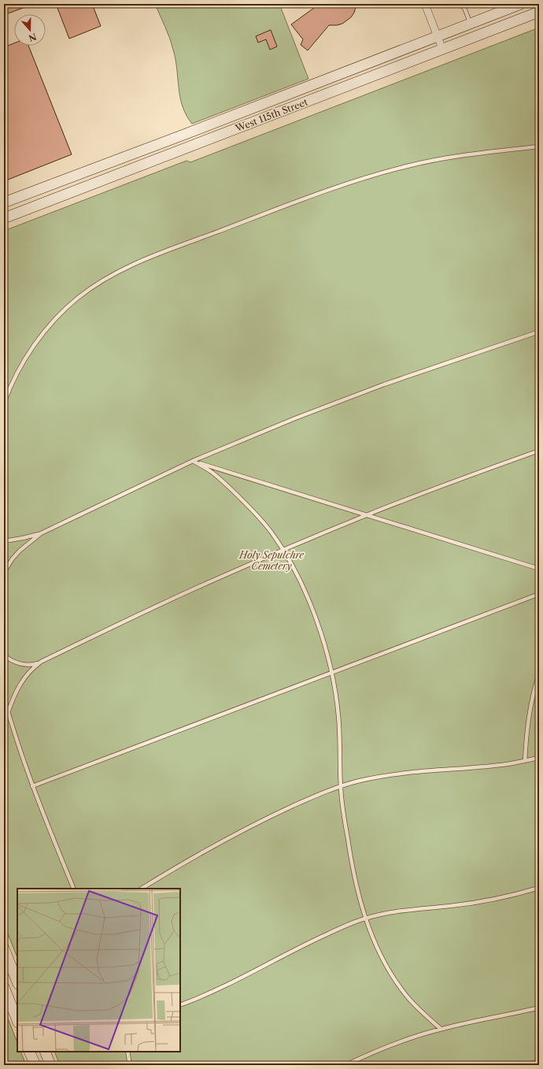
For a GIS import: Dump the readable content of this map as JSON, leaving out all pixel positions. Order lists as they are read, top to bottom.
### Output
{
  "streets": {
    "street": ["West 115th Street"]
  },
  "parks": ["Holy Sepulchre Cemetery"],
  "north": "bottom"
}
